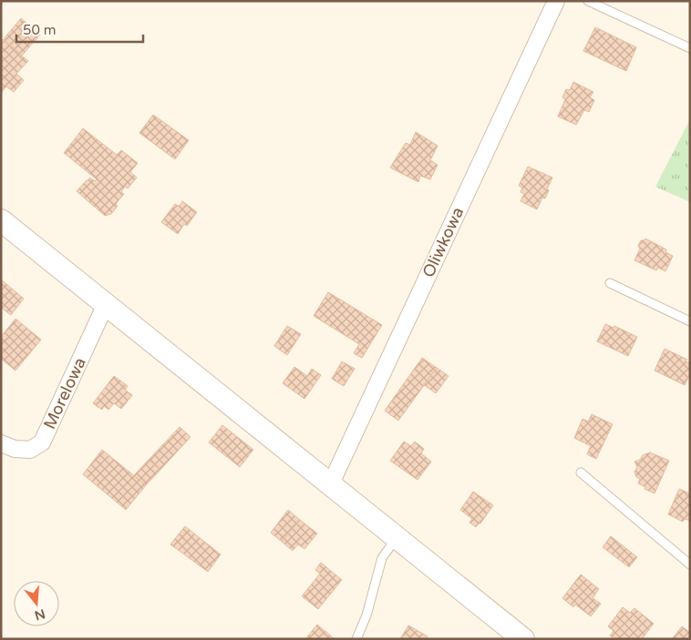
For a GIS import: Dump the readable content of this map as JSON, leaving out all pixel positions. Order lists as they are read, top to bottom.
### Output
{
  "streets": {
    "street": ["Oliwkowa", "Morelowa"]
  },
  "scale_bar": "50 m",
  "north": "bottom"
}
